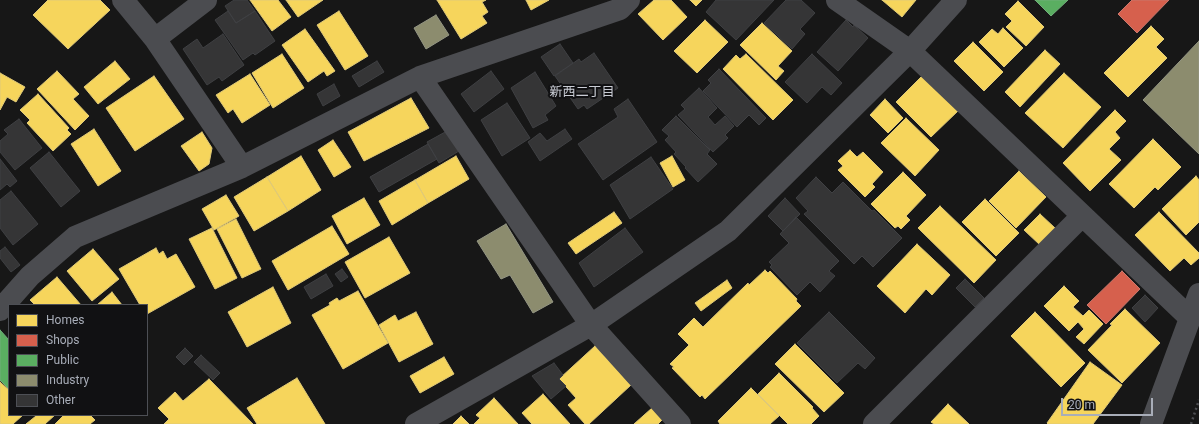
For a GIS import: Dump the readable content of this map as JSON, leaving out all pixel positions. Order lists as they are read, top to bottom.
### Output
{
  "districts": ["新西二丁目"],
  "legend": [
    "Homes",
    "Shops",
    "Public",
    "Industry",
    "Other"
  ],
  "scale_bar": "20 m"
}
